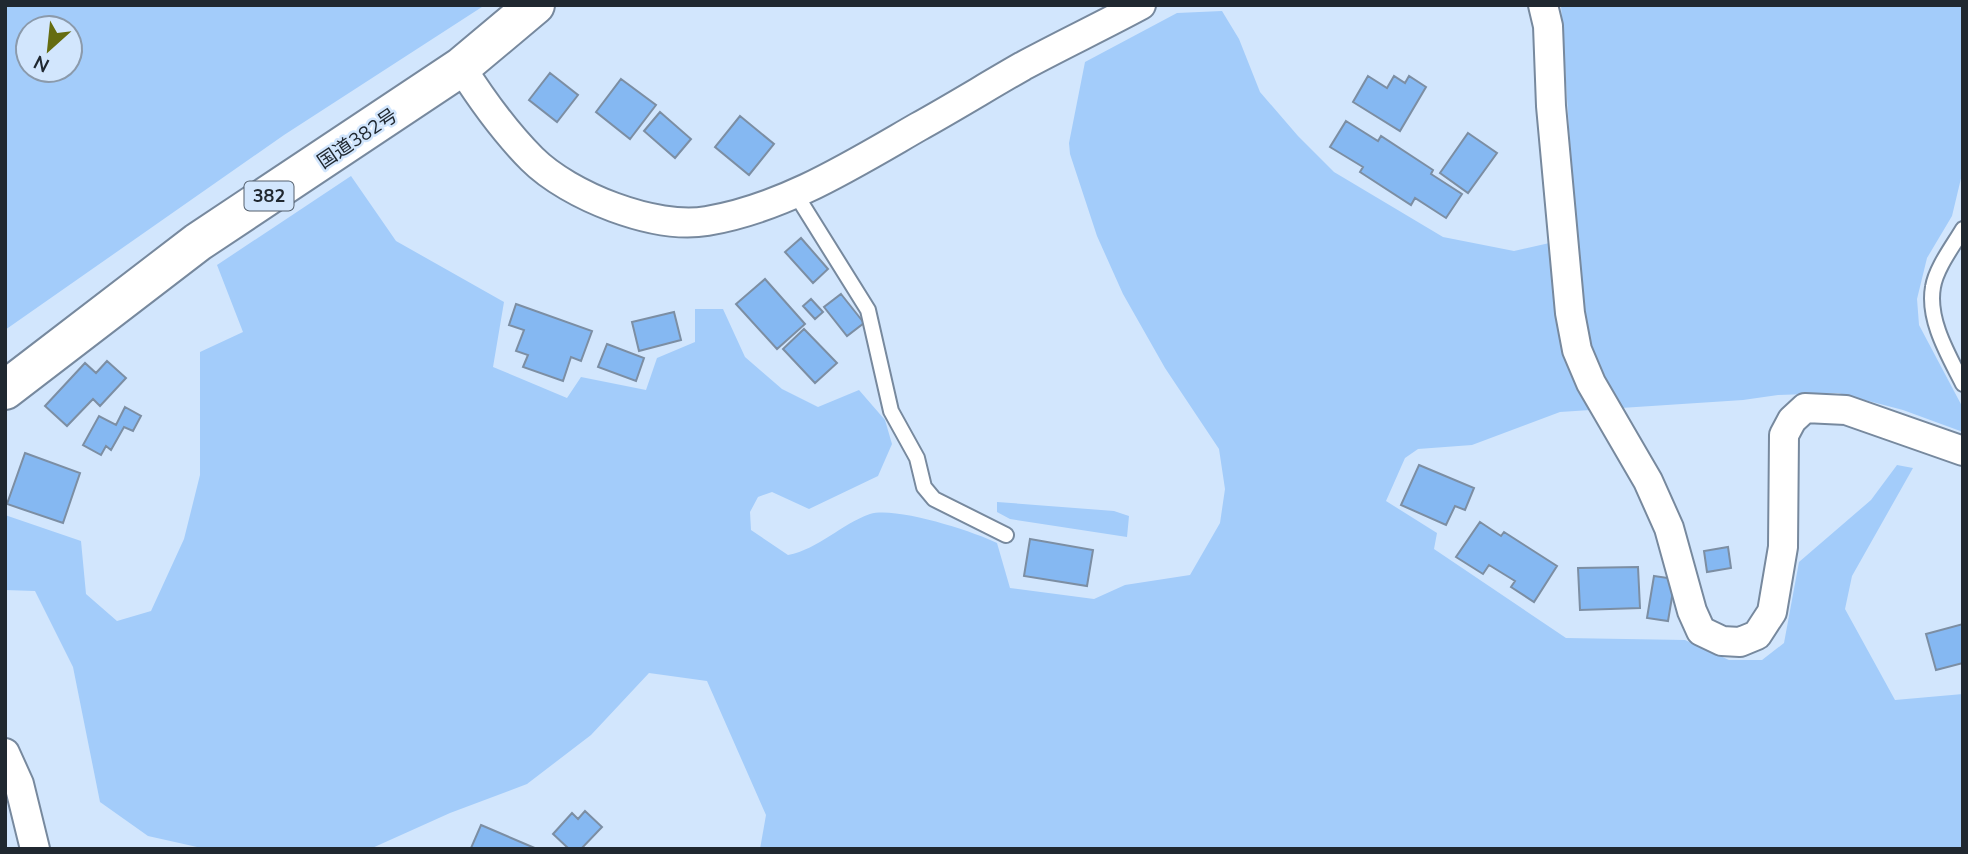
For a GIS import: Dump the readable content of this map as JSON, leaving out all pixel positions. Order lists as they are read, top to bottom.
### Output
{
  "streets": {
    "highway": ["国道382号", "382"]
  },
  "north": "bottom left"
}
